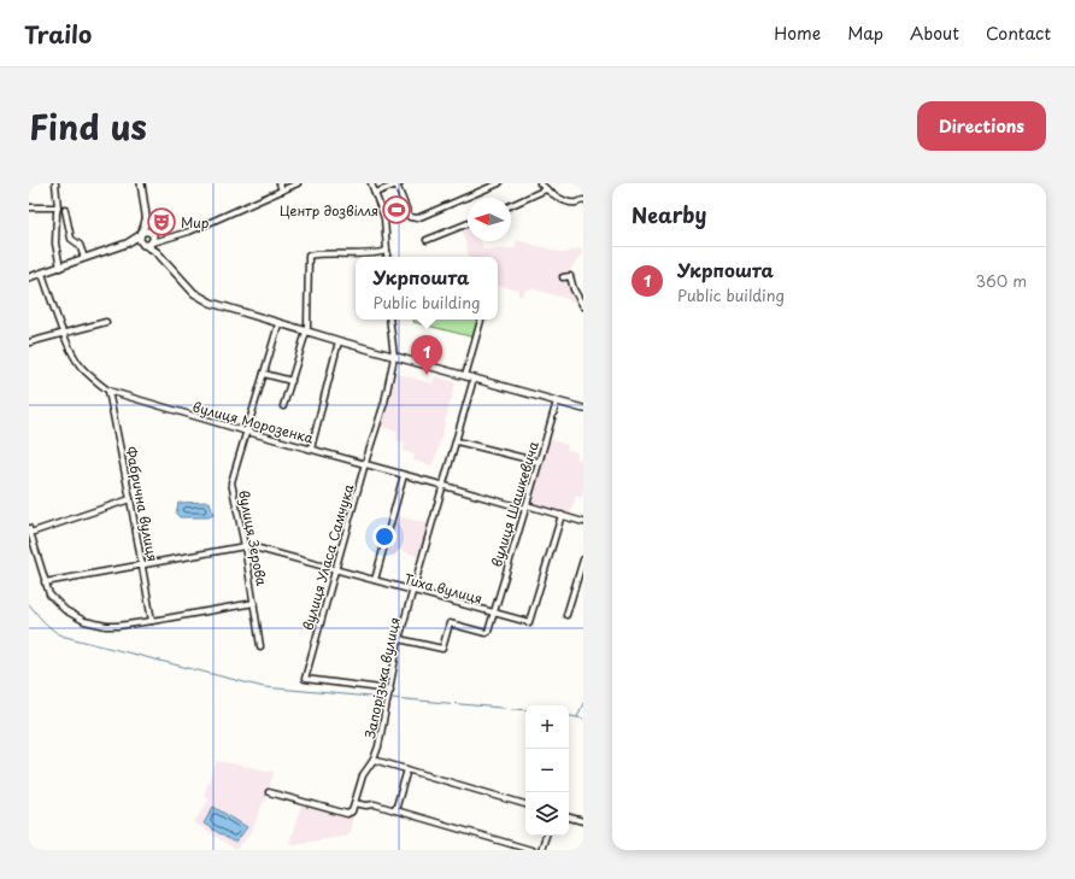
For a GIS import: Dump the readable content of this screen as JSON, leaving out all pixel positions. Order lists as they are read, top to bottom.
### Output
{
  "streets": {
    "street": [
      "вулиця Морозенка",
      "Фабрична вулиця",
      "вулиця Шашкевича",
      "вулиця Зерова",
      "вулиця Уласа Самчука",
      "Тиха вулиця",
      "Запорізька вулиця"
    ]
  },
  "crossings": [
    ["вулиця Морозенка", "Фабрична вулиця"],
    ["вулиця Морозенка", "вулиця Шашкевича"],
    ["вулиця Морозенка", "вулиця Зерова"],
    ["вулиця Морозенка", "вулиця Уласа Самчука"],
    ["вулиця Морозенка", "Тиха вулиця"],
    ["вулиця Морозенка", "Запорізька вулиця"],
    ["вулиця Шашкевича", "Тиха вулиця"],
    ["вулиця Шашкевича", "Запорізька вулиця"],
    ["вулиця Зерова", "Тиха вулиця"],
    ["вулиця Уласа Самчука", "Тиха вулиця"],
    ["вулиця Уласа Самчука", "Запорізька вулиця"],
    ["Тиха вулиця", "Запорізька вулиця"]
  ],
  "places": {
    "sports": ["Центр дозвілля"],
    "theatre": ["Мир"]
  },
  "north": "left",
  "page": {
    "header": "Trailo",
    "nav": [
      "Home",
      "Map",
      "About",
      "Contact"
    ],
    "title": "Find us",
    "buttons": "Directions",
    "heading": "Nearby",
    "list": [
      {
        "mark": "1",
        "name": "Укрпошта",
        "note": "Public building",
        "value": "360 m"
      }
    ],
    "popup": ["Укрпошта", "Public building"],
    "pins": "1",
    "map_buttons": ["+", "−"]
  }
}
